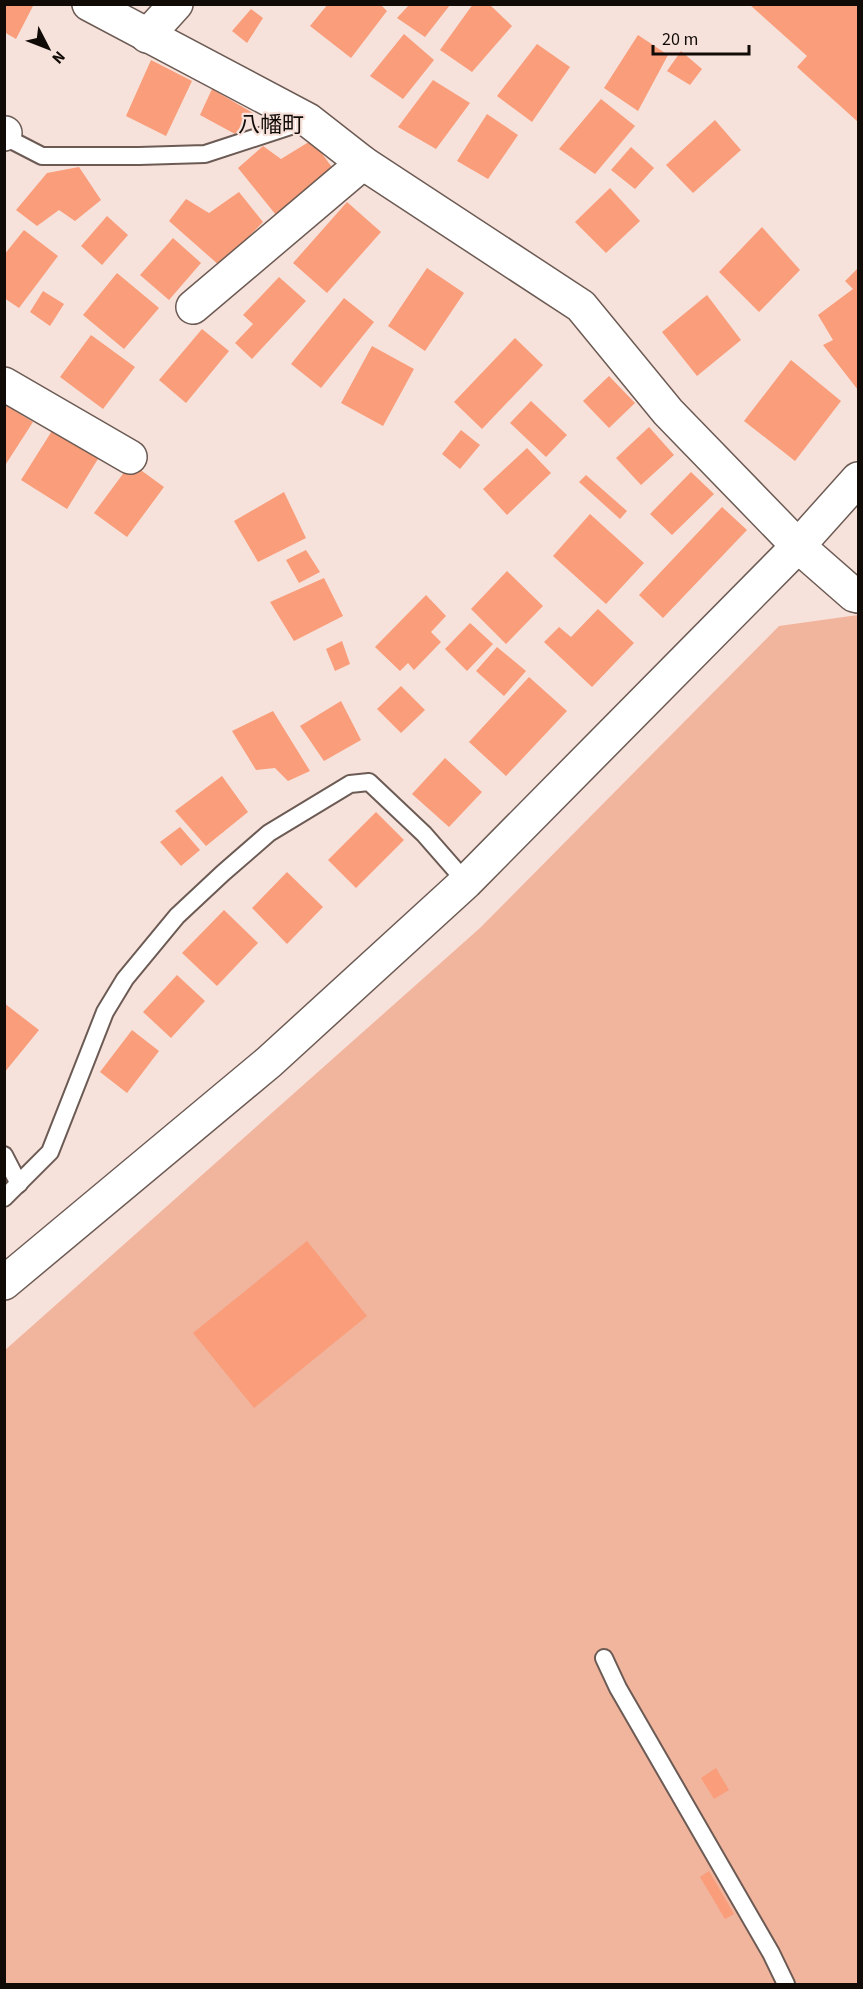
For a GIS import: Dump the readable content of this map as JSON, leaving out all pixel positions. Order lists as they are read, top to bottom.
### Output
{
  "districts": ["八幡町"],
  "scale_bar": "20 m",
  "north": "bottom right"
}
